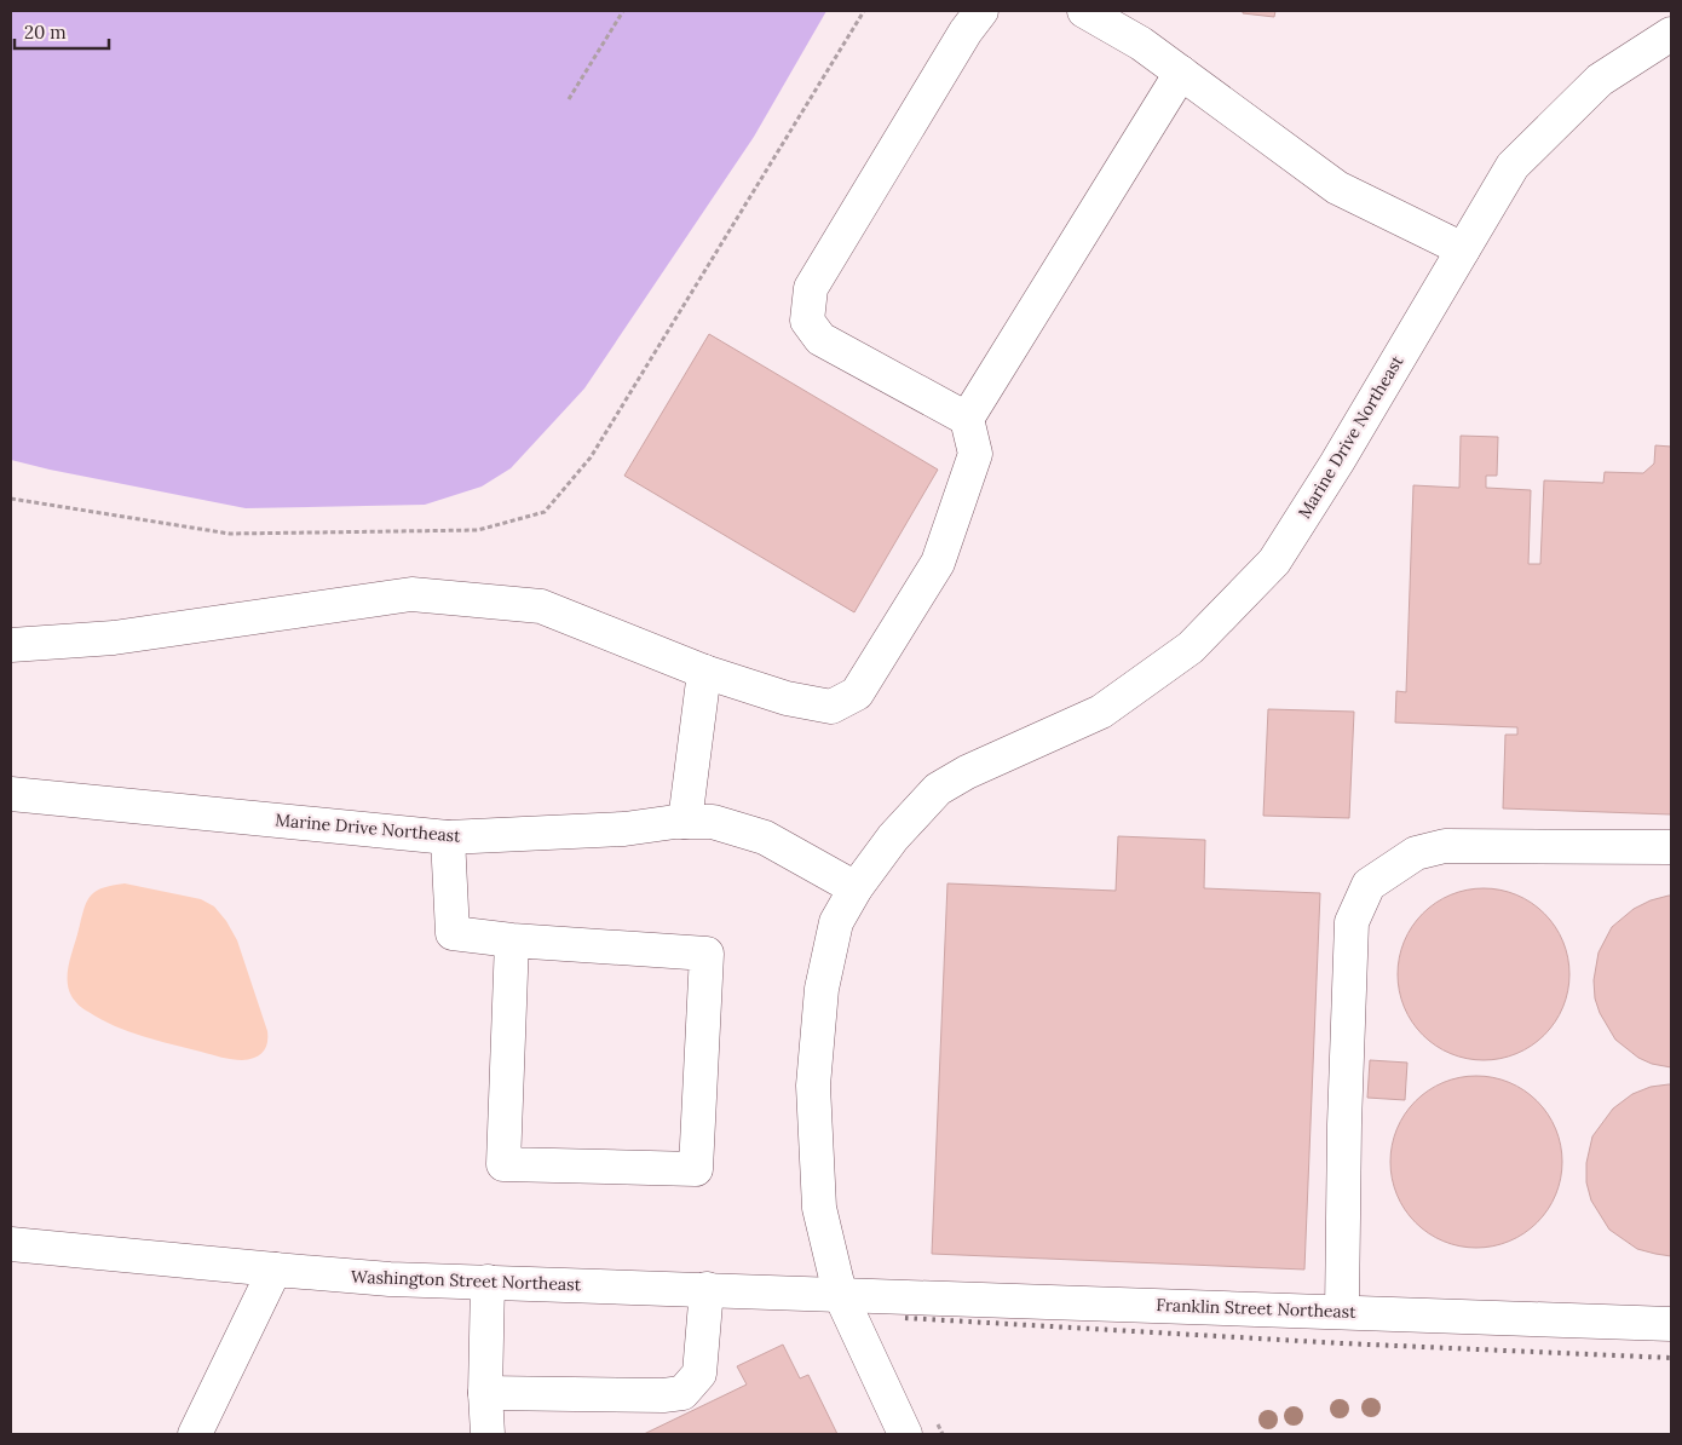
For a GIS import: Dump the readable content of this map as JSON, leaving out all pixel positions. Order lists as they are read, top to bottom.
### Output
{
  "streets": {
    "street": ["Marine Drive Northeast", "Washington Street Northeast", "Franklin Street Northeast"]
  },
  "crossings": [
    ["Marine Drive Northeast", "Washington Street Northeast"],
    ["Marine Drive Northeast", "Franklin Street Northeast"],
    ["Washington Street Northeast", "Franklin Street Northeast"]
  ],
  "scale_bar": "20 m"
}
